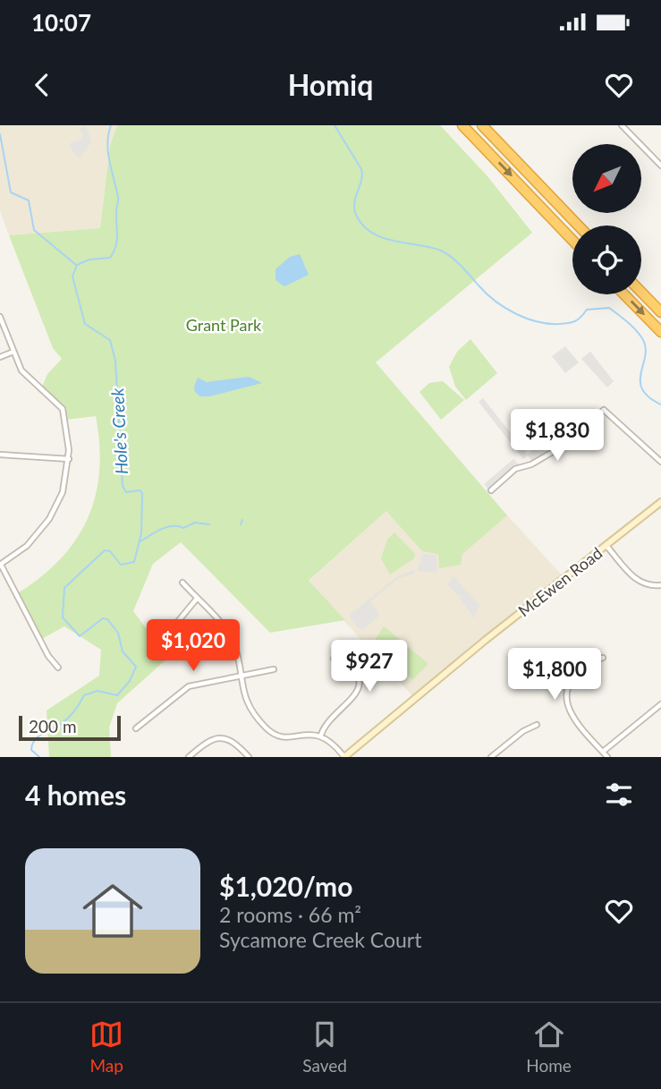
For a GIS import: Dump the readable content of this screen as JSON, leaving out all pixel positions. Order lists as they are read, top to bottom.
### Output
{
  "streets": {
    "street": ["McEwen Road"]
  },
  "water": ["Hole's Creek"],
  "parks": ["Grant Park"],
  "scale_bar": "200 m",
  "north": "bottom left",
  "page": {
    "status": "10:07",
    "header": "Homiq",
    "price": [
      "$1,830",
      "$1,020",
      "$927",
      "$1,800"
    ],
    "scale": "200 m",
    "heading": "4 homes",
    "list": [
      {
        "name": "$1,020/mo",
        "note": "2 rooms · 66 m² · Sycamore Creek Court"
      }
    ],
    "tabs": ["Map", "Saved", "Home"]
  }
}
